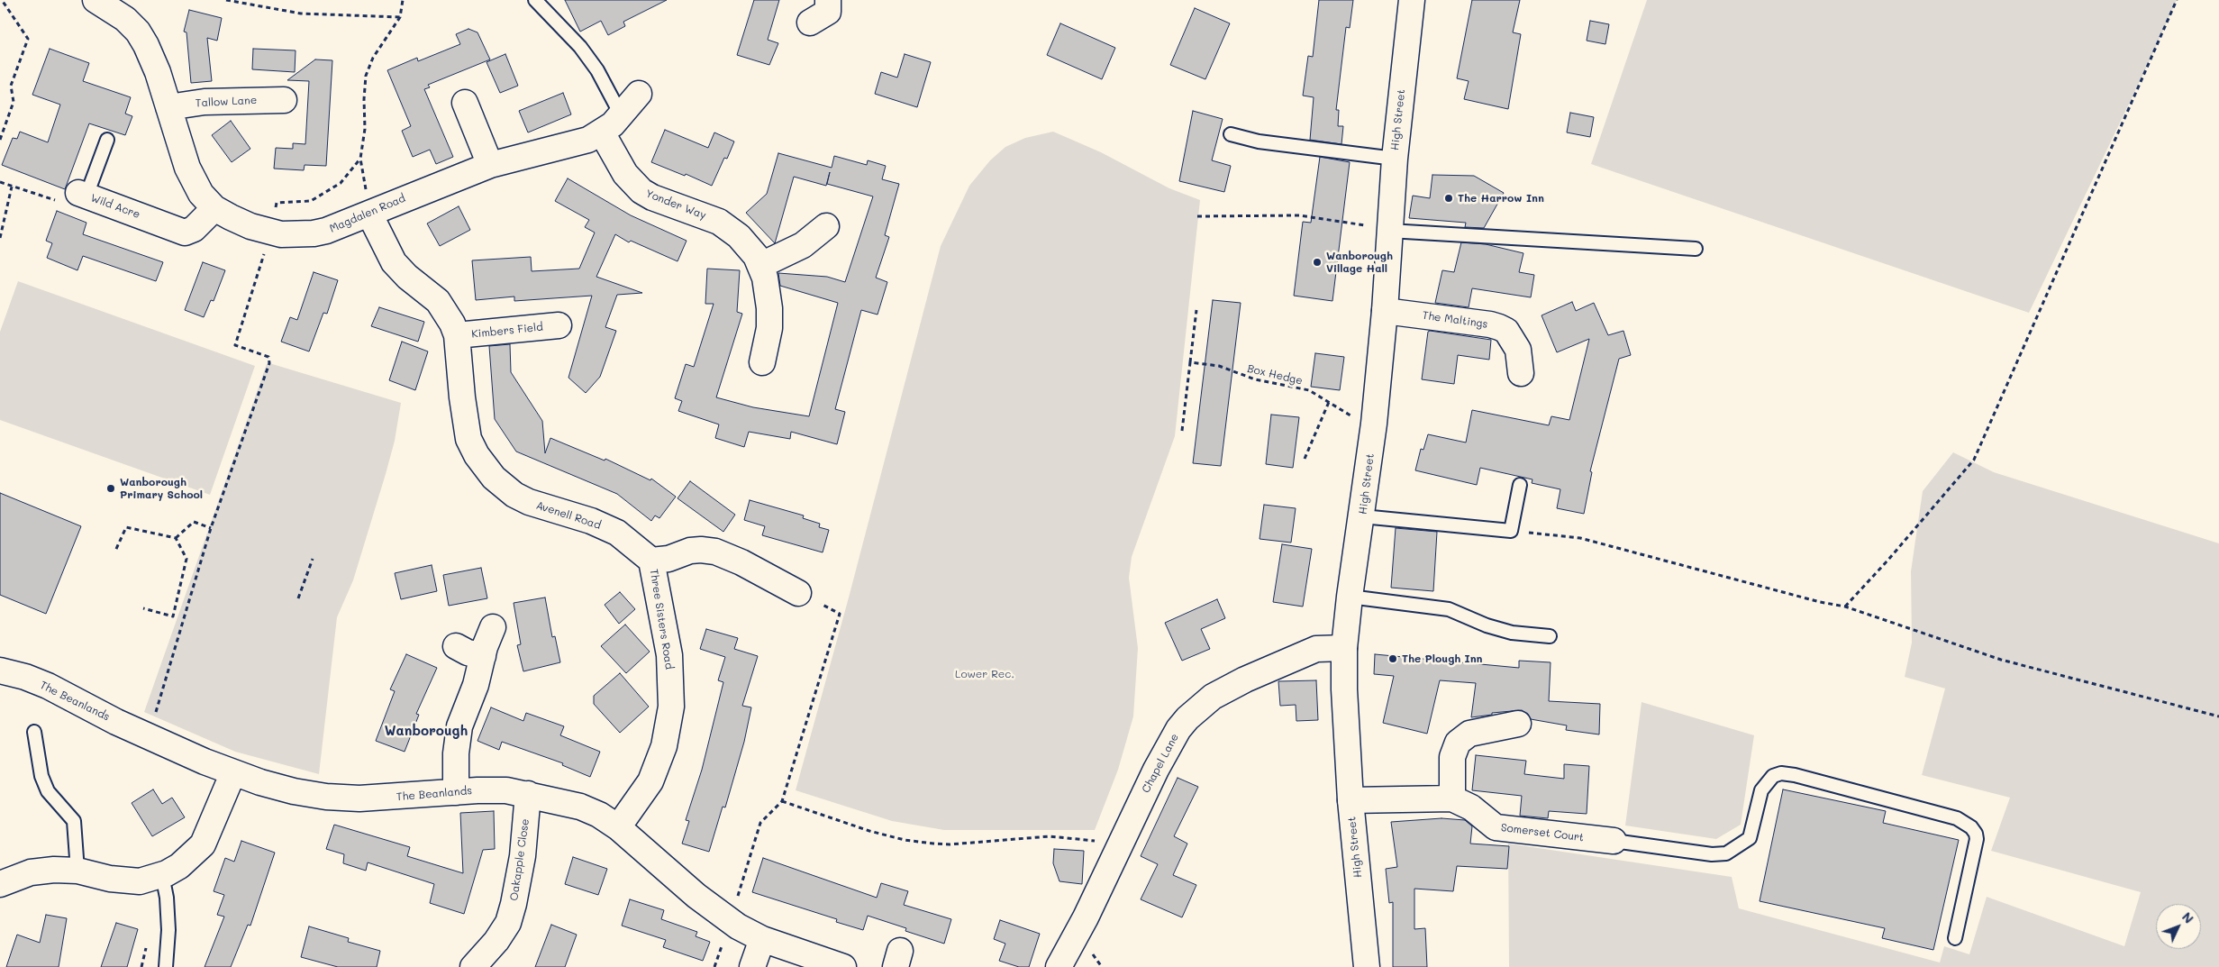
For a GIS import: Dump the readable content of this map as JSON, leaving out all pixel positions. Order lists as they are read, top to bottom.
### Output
{
  "streets": {
    "street": [
      "Tallow Lane",
      "High Street",
      "Yonder Way",
      "Wild Acre",
      "Magdalen Road",
      "The Maltings",
      "Kimbers Field",
      "Avenell Road",
      "Three Sisters Road",
      "The Beanlands",
      "Chapel Lane",
      "Somerset Court",
      "Oakapple Close"
    ],
    "path": ["Box Hedge"]
  },
  "crossings": [
    ["Tallow Lane", "Magdalen Road"],
    ["High Street", "The Maltings"],
    ["High Street", "Box Hedge"],
    ["High Street", "Chapel Lane"],
    ["High Street", "Somerset Court"],
    ["Yonder Way", "Magdalen Road"],
    ["Wild Acre", "Magdalen Road"],
    ["Magdalen Road", "Avenell Road"],
    ["Kimbers Field", "Avenell Road"],
    ["Avenell Road", "Three Sisters Road"],
    ["Three Sisters Road", "The Beanlands"],
    ["The Beanlands", "Oakapple Close"]
  ],
  "districts": ["Wanborough"],
  "parks": ["Lower Rec."],
  "places": [
    "The Harrow Inn",
    "Wanborough Village Hall",
    "Wanborough Primary School",
    "The Plough Inn"
  ],
  "north": "top right"
}
